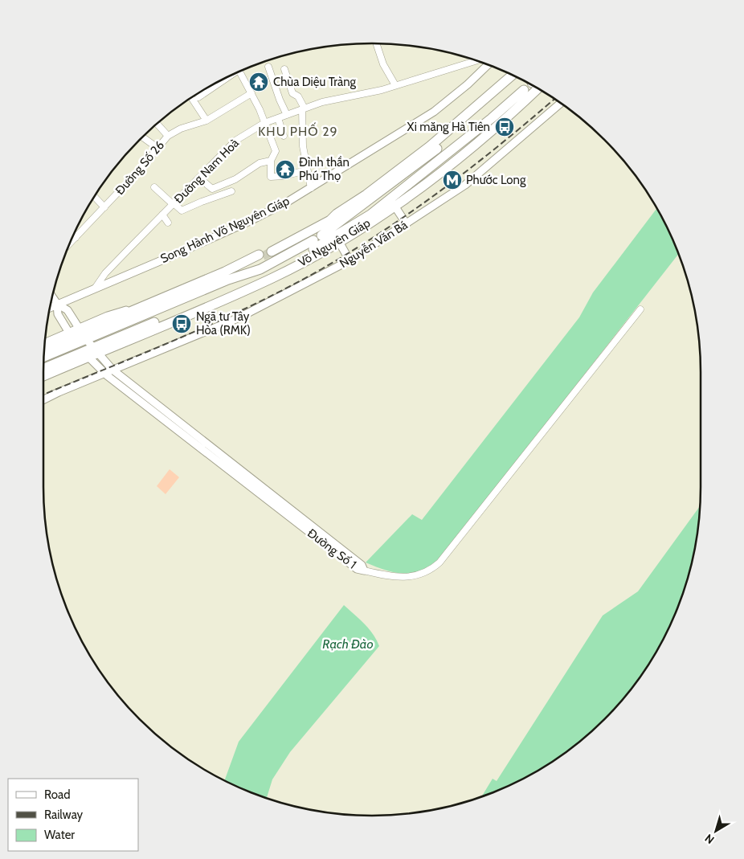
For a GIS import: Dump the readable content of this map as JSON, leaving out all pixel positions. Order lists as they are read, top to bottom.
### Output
{
  "streets": {
    "highway": ["Võ Nguyên Giáp"],
    "main road": ["Song Hành Võ Nguyên Giáp", "Nguyễn Văn Bá", "Đường Số 1"],
    "street": ["Đường Số 26", "Đường Nam Hoà"]
  },
  "crossings": [
    ["Đường Nam Hoà", "Song Hành Võ Nguyên Giáp"],
    ["Song Hành Võ Nguyên Giáp", "Đường Số 1"],
    ["Võ Nguyên Giáp", "Đường Số 1"],
    ["Nguyễn Văn Bá", "Đường Số 1"]
  ],
  "districts": ["KHU PHỐ 29"],
  "water": ["Rạch Đào"],
  "places": {
    "temple": ["Chùa Diệu Tràng", "Đình thần Phú Thọ"],
    "bus stop": ["Xi măng Hà Tiên", "Ngã tư Tây Hòa (RMK)"],
    "metro station": ["Phước Long"]
  },
  "legend": ["Road", "Railway", "Water"],
  "north": "bottom left"
}
